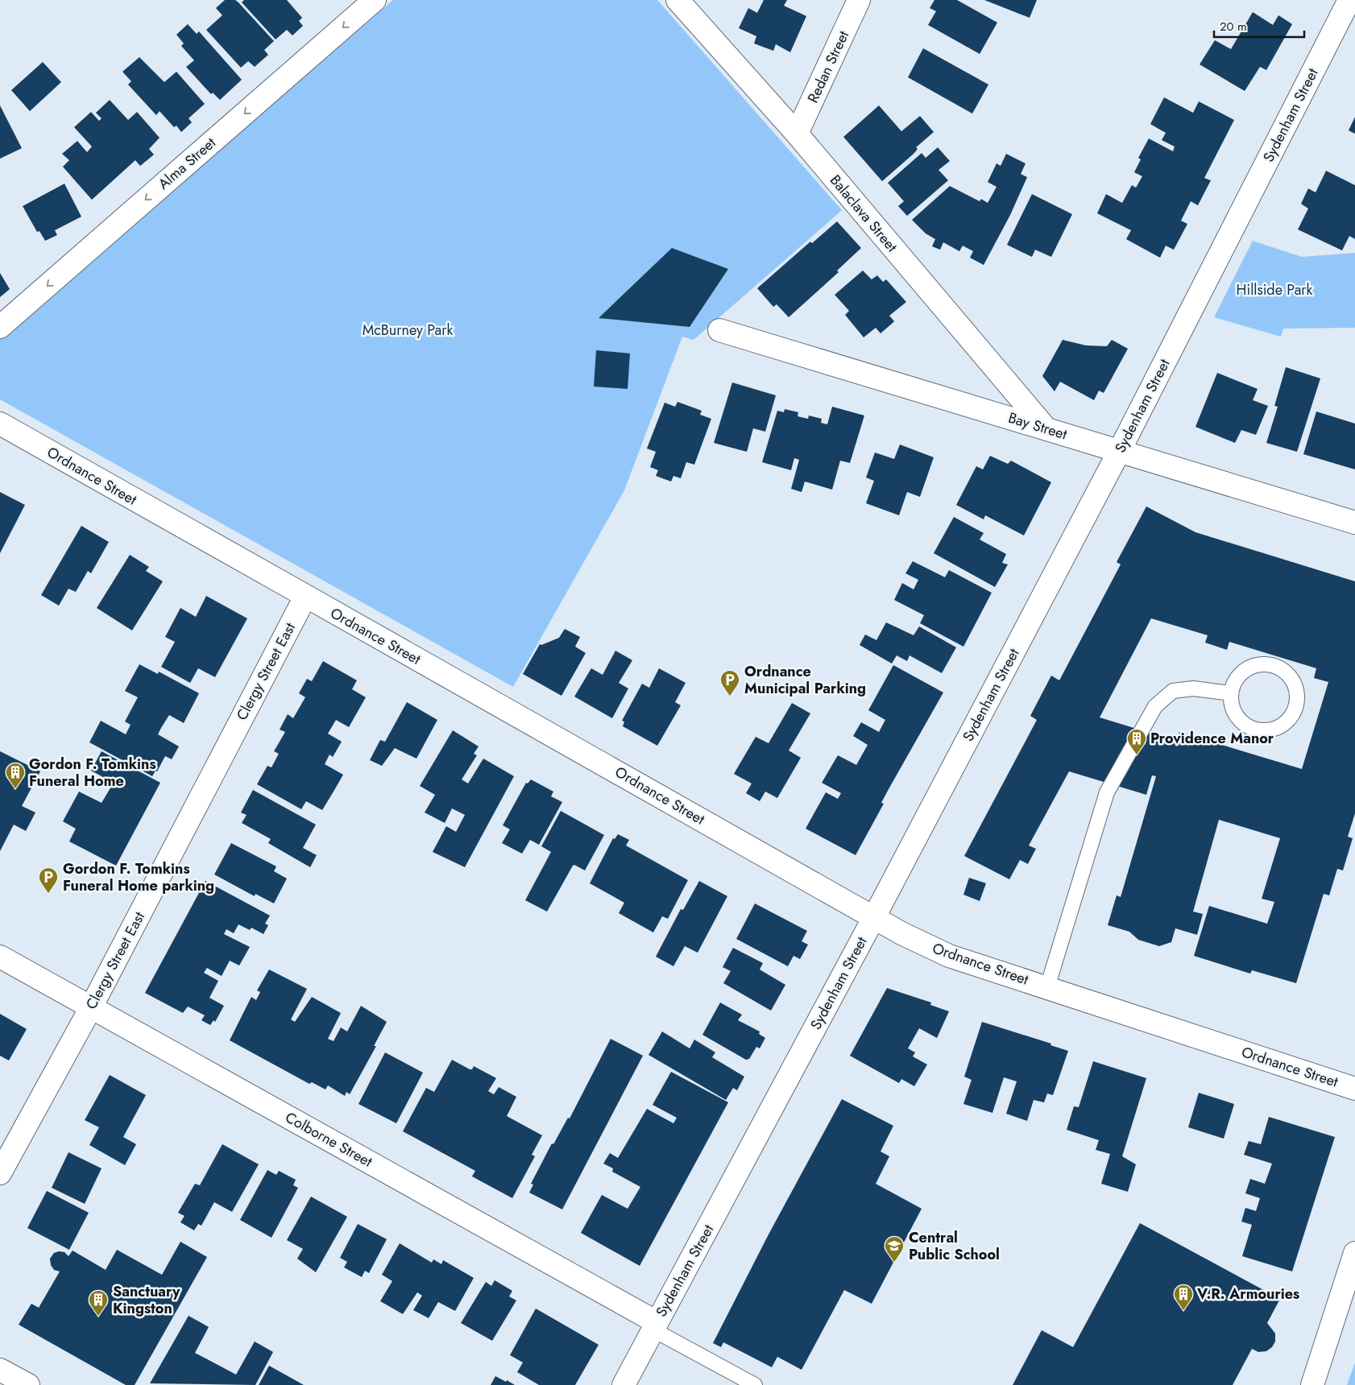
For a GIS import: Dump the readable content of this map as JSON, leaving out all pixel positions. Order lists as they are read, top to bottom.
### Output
{
  "streets": {
    "street": [
      "Redan Street",
      "Sydenham Street",
      "Alma Street",
      "Balaclava Street",
      "Bay Street",
      "Ordnance Street",
      "Clergy Street East",
      "Colborne Street"
    ]
  },
  "crossings": [
    ["Redan Street", "Balaclava Street"],
    ["Sydenham Street", "Bay Street"],
    ["Sydenham Street", "Ordnance Street"],
    ["Sydenham Street", "Colborne Street"],
    ["Balaclava Street", "Bay Street"],
    ["Ordnance Street", "Clergy Street East"],
    ["Clergy Street East", "Colborne Street"]
  ],
  "one_way": ["Alma Street"],
  "parks": ["Hillside Park", "McBurney Park"],
  "places": {
    "parking": ["Ordnance Municipal Parking", "Gordon F. Tomkins Funeral Home parking"],
    "building": [
      "Providence Manor",
      "Gordon F. Tomkins Funeral Home",
      "V.R. Armouries",
      "Sanctuary Kingston"
    ],
    "school or university": ["Central Public School"]
  },
  "scale_bar": "20 m"
}
